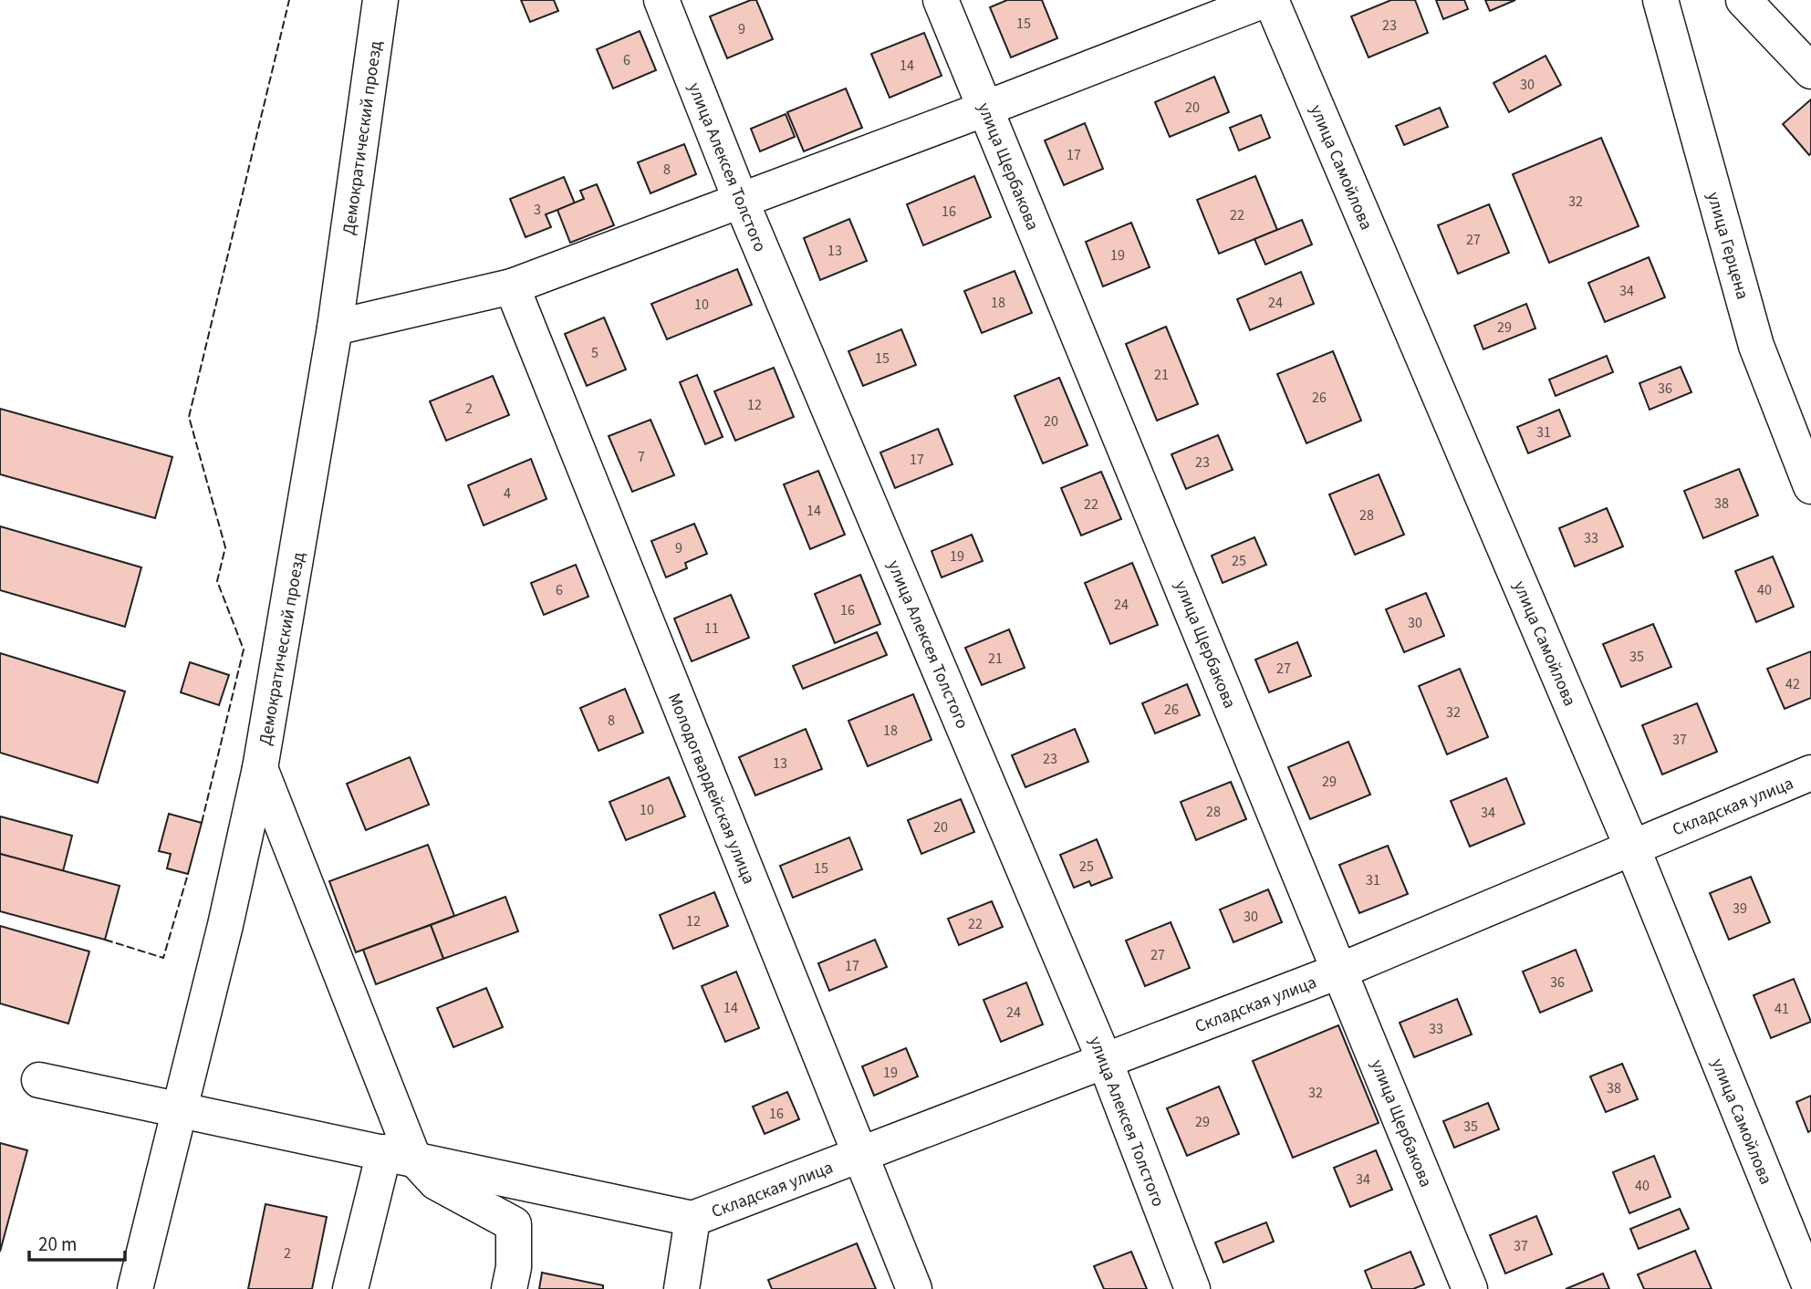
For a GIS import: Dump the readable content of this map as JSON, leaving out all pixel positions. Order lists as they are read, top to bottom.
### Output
{
  "streets": {
    "street": [
      "Демократический проезд",
      "улица Щербакова",
      "улица Алексея Толстого",
      "улица Самойлова",
      "улица Герцена",
      "Молодогвардейская улица",
      "Складская улица"
    ]
  },
  "crossings": [
    ["улица Щербакова", "Складская улица"],
    ["улица Алексея Толстого", "Складская улица"],
    ["улица Самойлова", "Складская улица"],
    ["Молодогвардейская улица", "Складская улица"]
  ],
  "house_numbers": [
    "15",
    "23",
    "9",
    "6",
    "14",
    "30",
    "20",
    "17",
    "8",
    "32",
    "3",
    "16",
    "22",
    "27",
    "13",
    "19",
    "34",
    "18",
    "24",
    "10",
    "29",
    "5",
    "15",
    "21",
    "36",
    "26",
    "12",
    "2",
    "20",
    "31",
    "7",
    "17",
    "23",
    "4",
    "38",
    "22",
    "14",
    "28",
    "33",
    "9",
    "19",
    "25",
    "6",
    "40",
    "24",
    "16",
    "30",
    "11",
    "35",
    "21",
    "27",
    "42",
    "26",
    "32",
    "8",
    "18",
    "37",
    "23",
    "13",
    "29",
    "10",
    "28",
    "34",
    "20",
    "25",
    "15",
    "31",
    "39",
    "30",
    "12",
    "22",
    "27",
    "17",
    "36",
    "14",
    "41",
    "24",
    "33",
    "19",
    "38",
    "32",
    "16",
    "29",
    "35",
    "34",
    "40",
    "37",
    "2"
  ],
  "scale_bar": "20 m"
}
